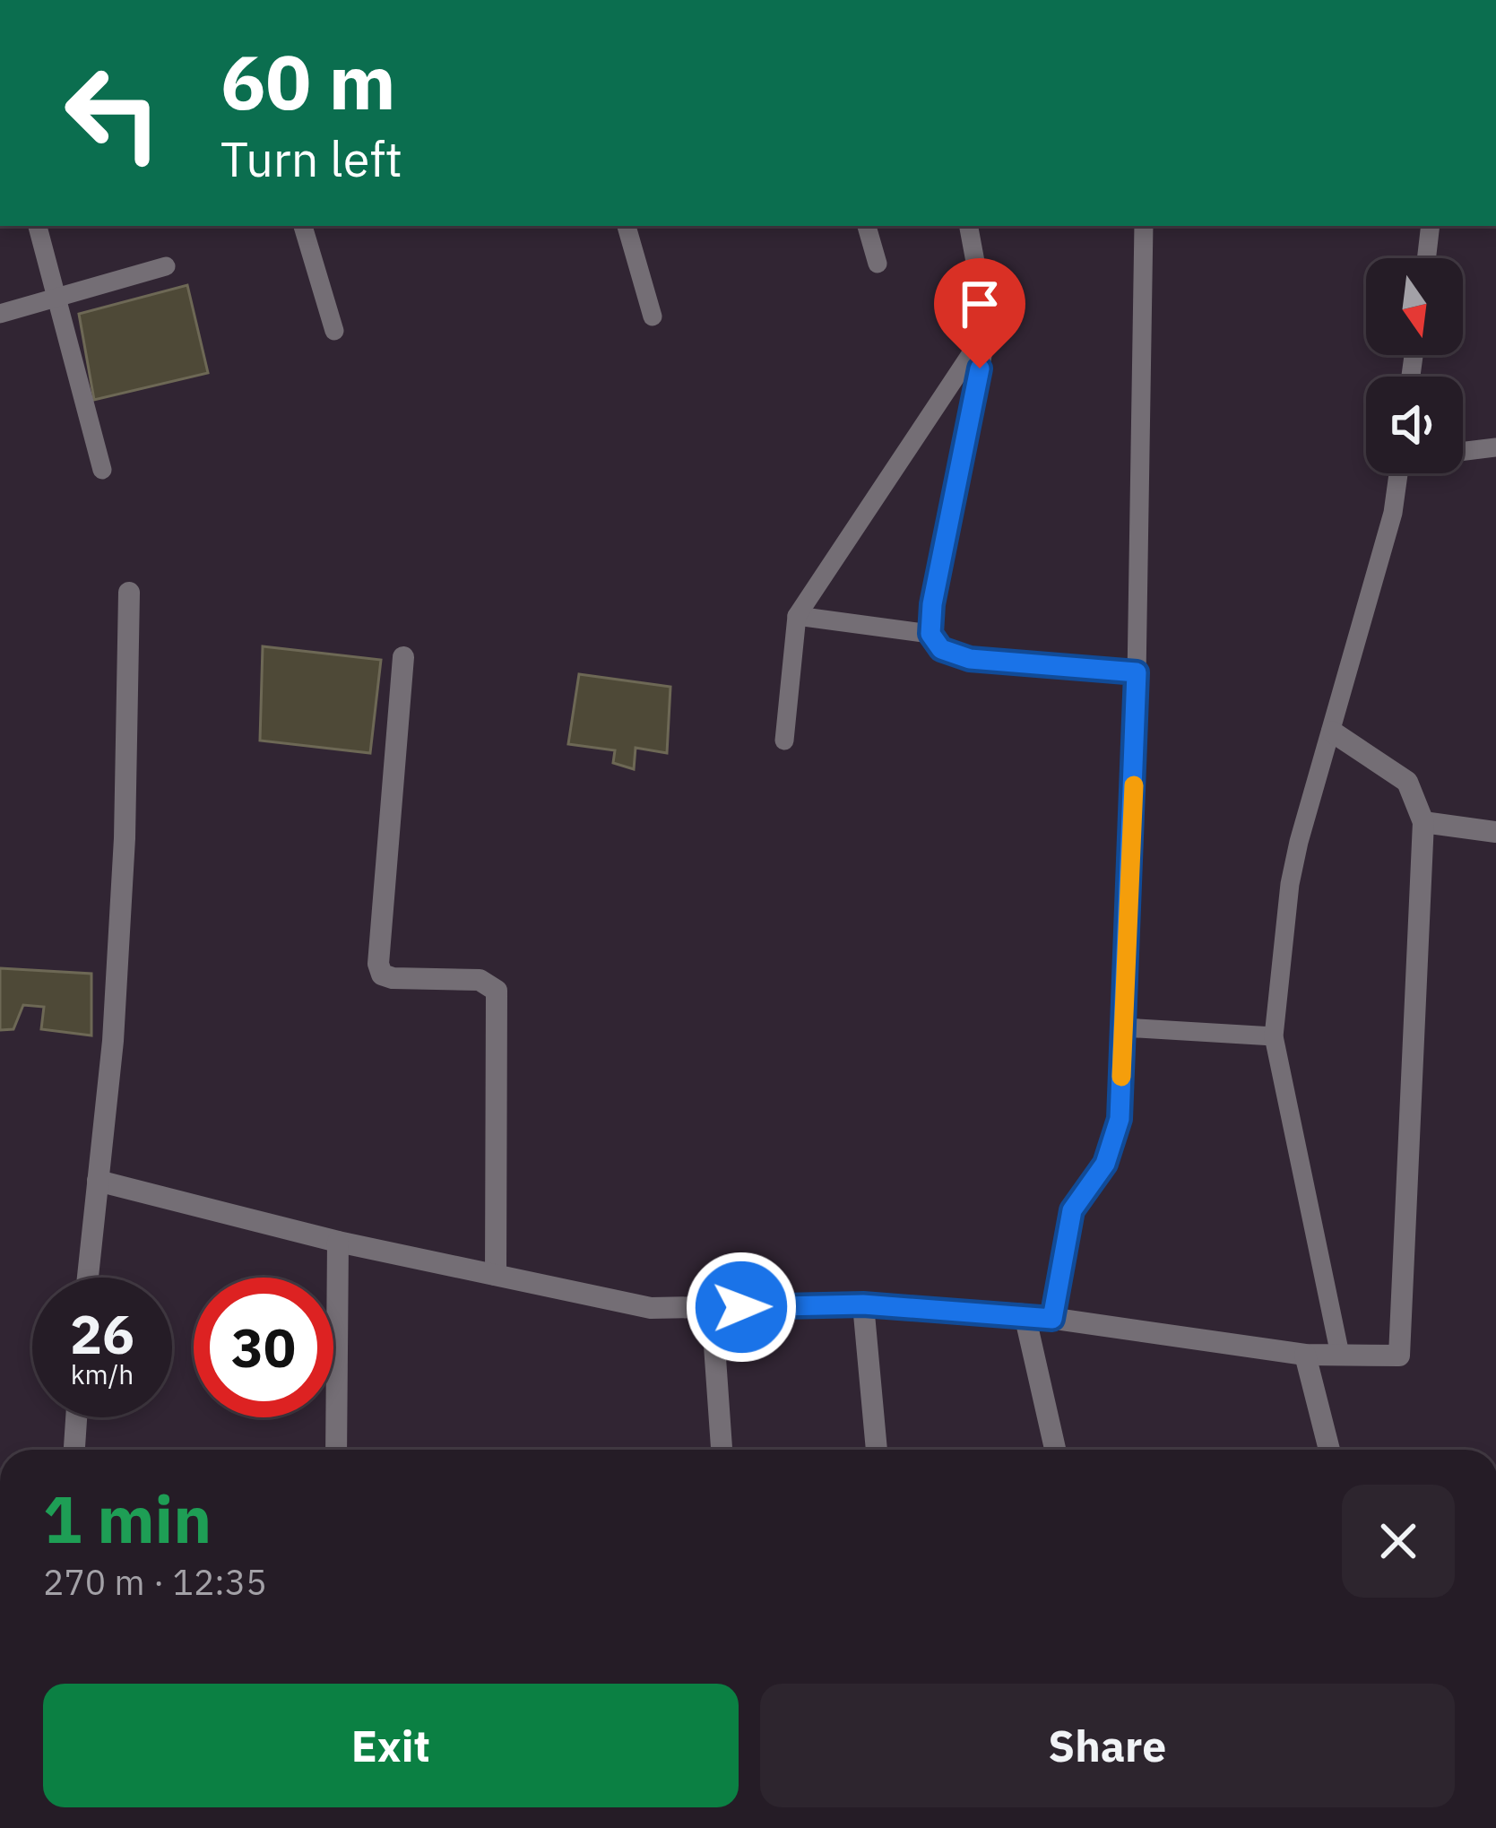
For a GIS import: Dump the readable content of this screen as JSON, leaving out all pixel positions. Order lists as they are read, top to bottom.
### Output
{
  "north": "bottom",
  "page": {
    "turn": ["60 m", "Turn left"],
    "speed": "26 km/h",
    "limit": "30",
    "heading": ["1 min", "270 m · 12:35"],
    "buttons": ["Exit", "Share"]
  }
}
